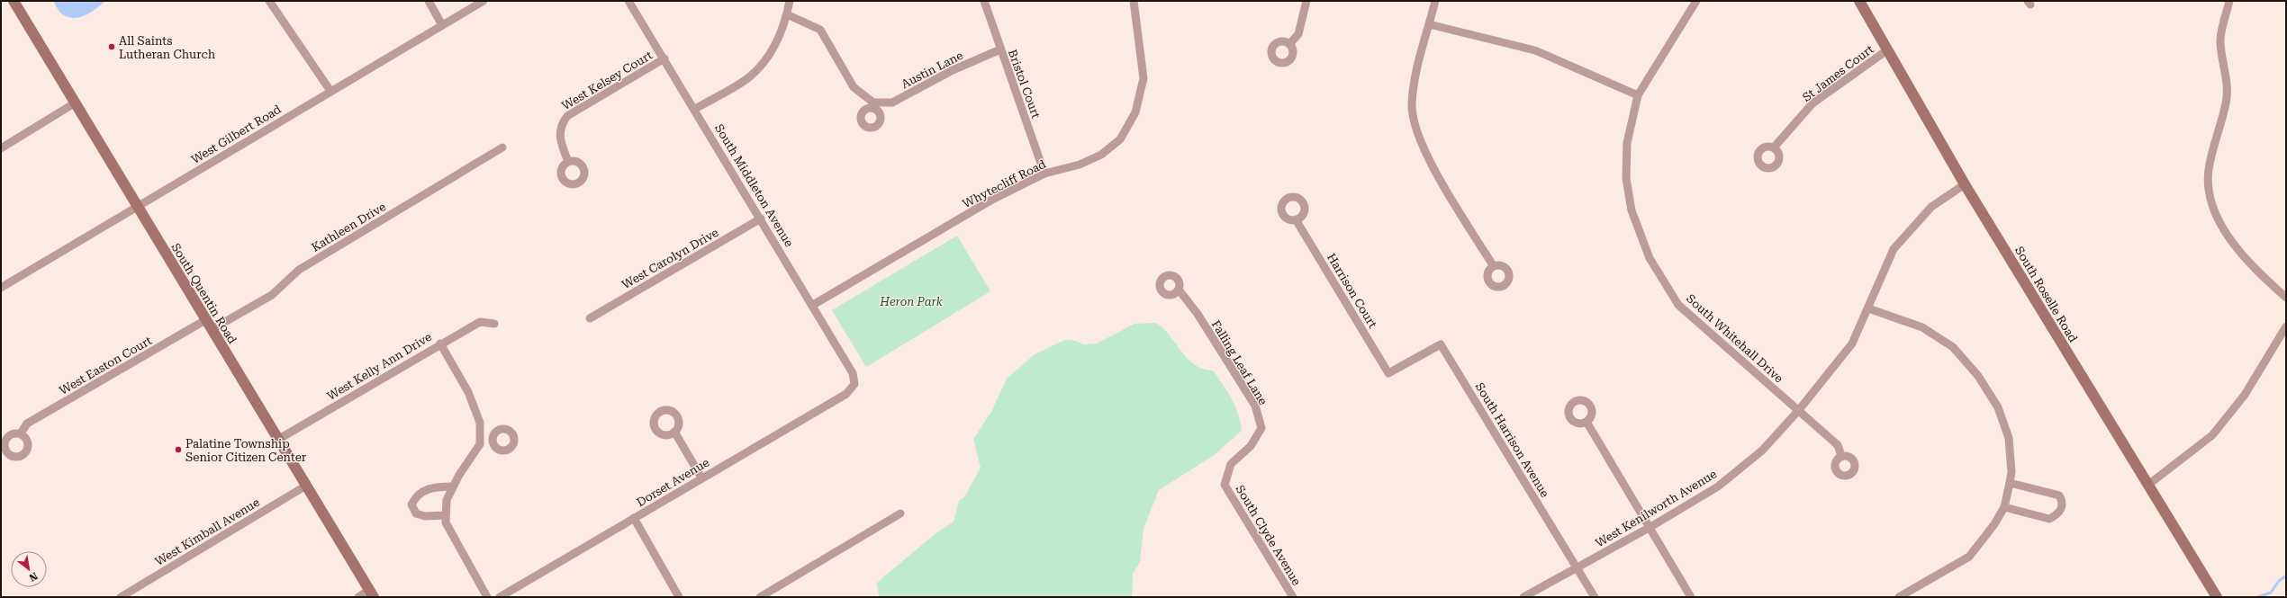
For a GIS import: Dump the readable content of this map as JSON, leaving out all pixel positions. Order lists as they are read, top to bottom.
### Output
{
  "streets": {
    "main road": ["South Quentin Road", "South Roselle Road"],
    "street": [
      "Austin Lane",
      "St James Court",
      "West Kelsey Court",
      "Bristol Court",
      "West Gilbert Road",
      "Whytecliff Road",
      "South Middleton Avenue",
      "Kathleen Drive",
      "West Carolyn Drive",
      "Harrison Court",
      "South Whitehall Drive",
      "Falling Leaf Lane",
      "West Easton Court",
      "West Kelly Ann Drive",
      "South Harrison Avenue",
      "Dorset Avenue",
      "West Kenilworth Avenue",
      "West Kimball Avenue",
      "South Clyde Avenue"
    ]
  },
  "crossings": [
    ["Austin Lane", "Bristol Court"],
    ["St James Court", "South Roselle Road"],
    ["West Kelsey Court", "South Middleton Avenue"],
    ["Bristol Court", "Whytecliff Road"],
    ["West Gilbert Road", "South Quentin Road"],
    ["Whytecliff Road", "South Middleton Avenue"],
    ["South Middleton Avenue", "West Carolyn Drive"],
    ["South Middleton Avenue", "Dorset Avenue"],
    ["Kathleen Drive", "South Quentin Road"],
    ["Harrison Court", "South Harrison Avenue"],
    ["South Quentin Road", "West Easton Court"],
    ["South Quentin Road", "West Kelly Ann Drive"],
    ["South Quentin Road", "West Kimball Avenue"],
    ["South Roselle Road", "West Kenilworth Avenue"],
    ["South Whitehall Drive", "West Kenilworth Avenue"],
    ["Falling Leaf Lane", "South Clyde Avenue"],
    ["South Harrison Avenue", "West Kenilworth Avenue"]
  ],
  "parks": ["Heron Park"],
  "places": ["All Saints Lutheran Church", "Palatine Township Senior Citizen Center"],
  "north": "bottom right"
}
